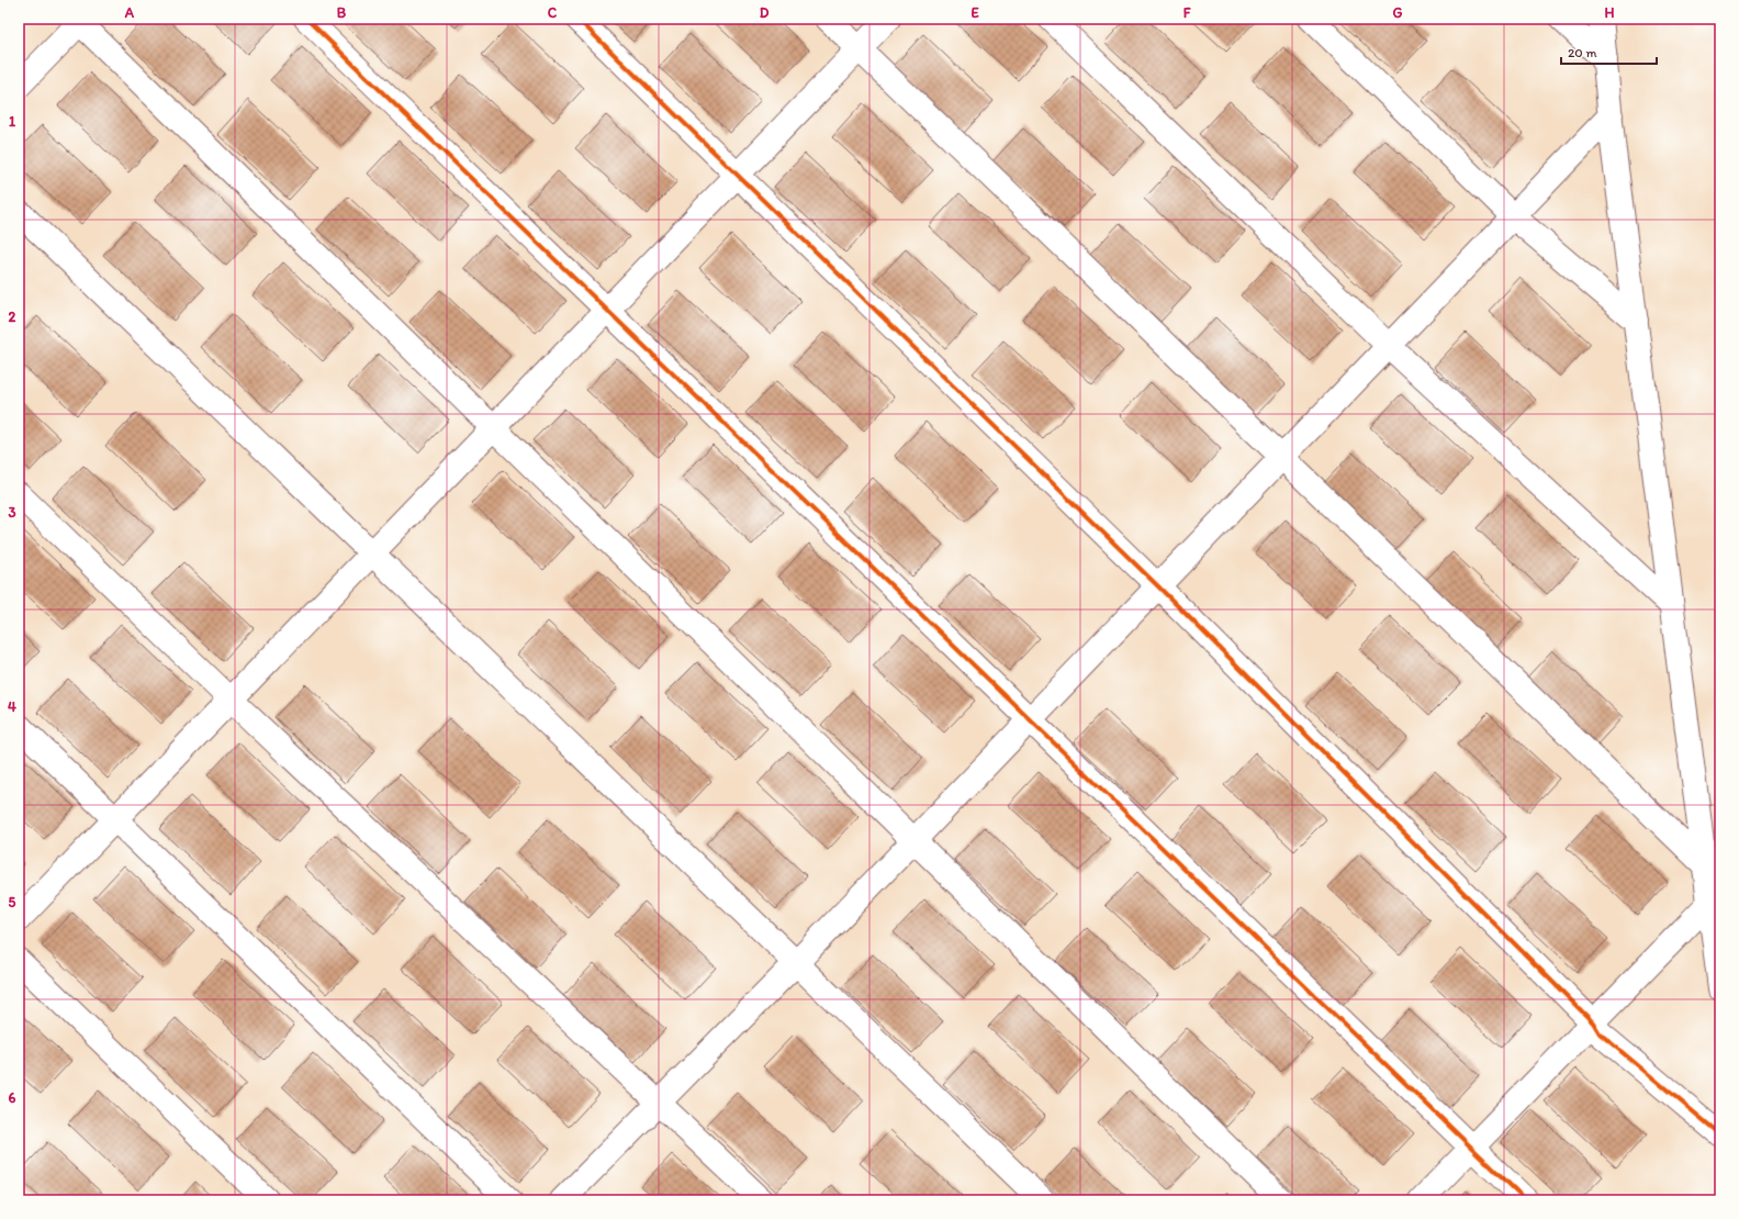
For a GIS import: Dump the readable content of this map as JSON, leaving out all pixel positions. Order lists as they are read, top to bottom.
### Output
{
  "scale_bar": "20 m",
  "grid": {
    "columns": [
      "A",
      "B",
      "C",
      "D",
      "E",
      "F",
      "G",
      "H"
    ],
    "rows": [
      "1",
      "2",
      "3",
      "4",
      "5",
      "6"
    ]
  }
}
